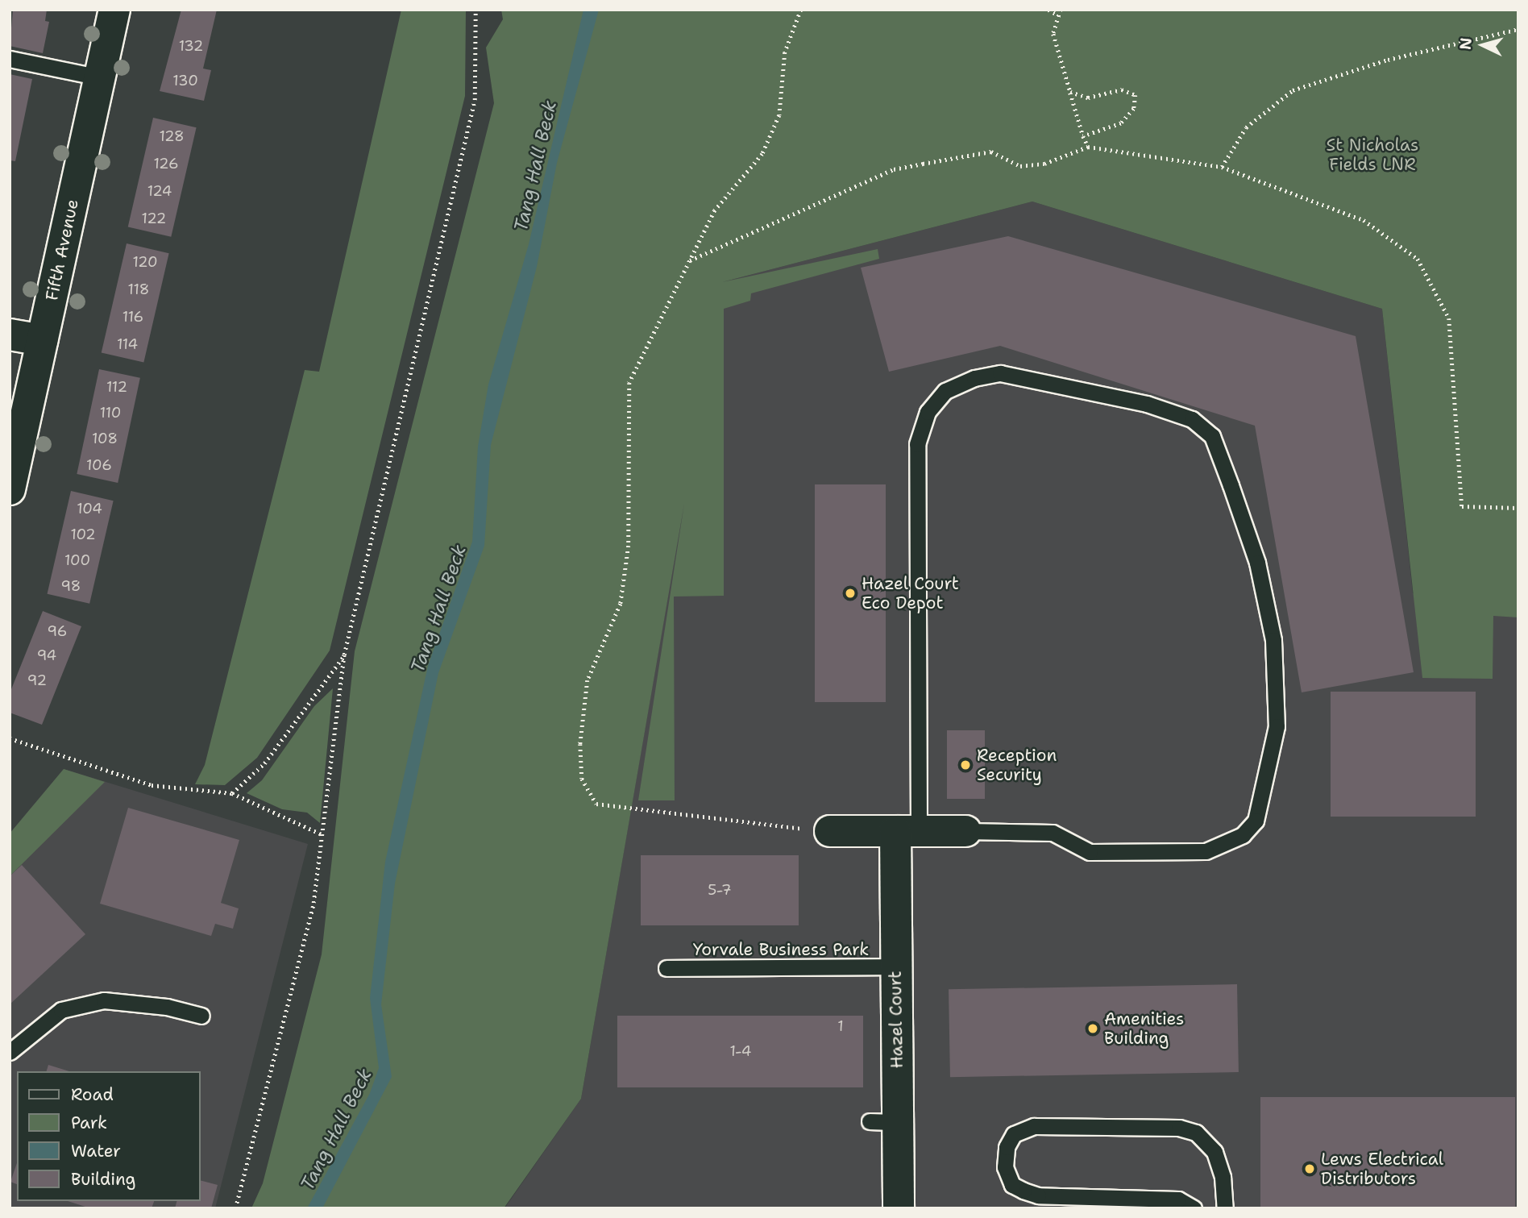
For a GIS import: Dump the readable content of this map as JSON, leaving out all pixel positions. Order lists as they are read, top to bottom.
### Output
{
  "streets": {
    "street": ["Fifth Avenue", "Hazel Court"],
    "lane": ["Yorvale Business Park"]
  },
  "crossings": [
    ["Yorvale Business Park", "Hazel Court"]
  ],
  "water": ["Tang Hall Beck"],
  "parks": ["St Nicholas Fields LNR"],
  "places": [
    "Hazel Court Eco Depot",
    "Reception Security",
    "Amenities Building",
    "Lews Electrical Distributors"
  ],
  "house_numbers": [
    "132",
    "130",
    "128",
    "126",
    "124",
    "122",
    "120",
    "118",
    "116",
    "114",
    "112",
    "110",
    "108",
    "106",
    "104",
    "102",
    "100",
    "98",
    "96",
    "94",
    "92",
    "5-7",
    "1",
    "1-4"
  ],
  "legend": [
    "Road",
    "Park",
    "Water",
    "Building"
  ],
  "north": "left"
}
